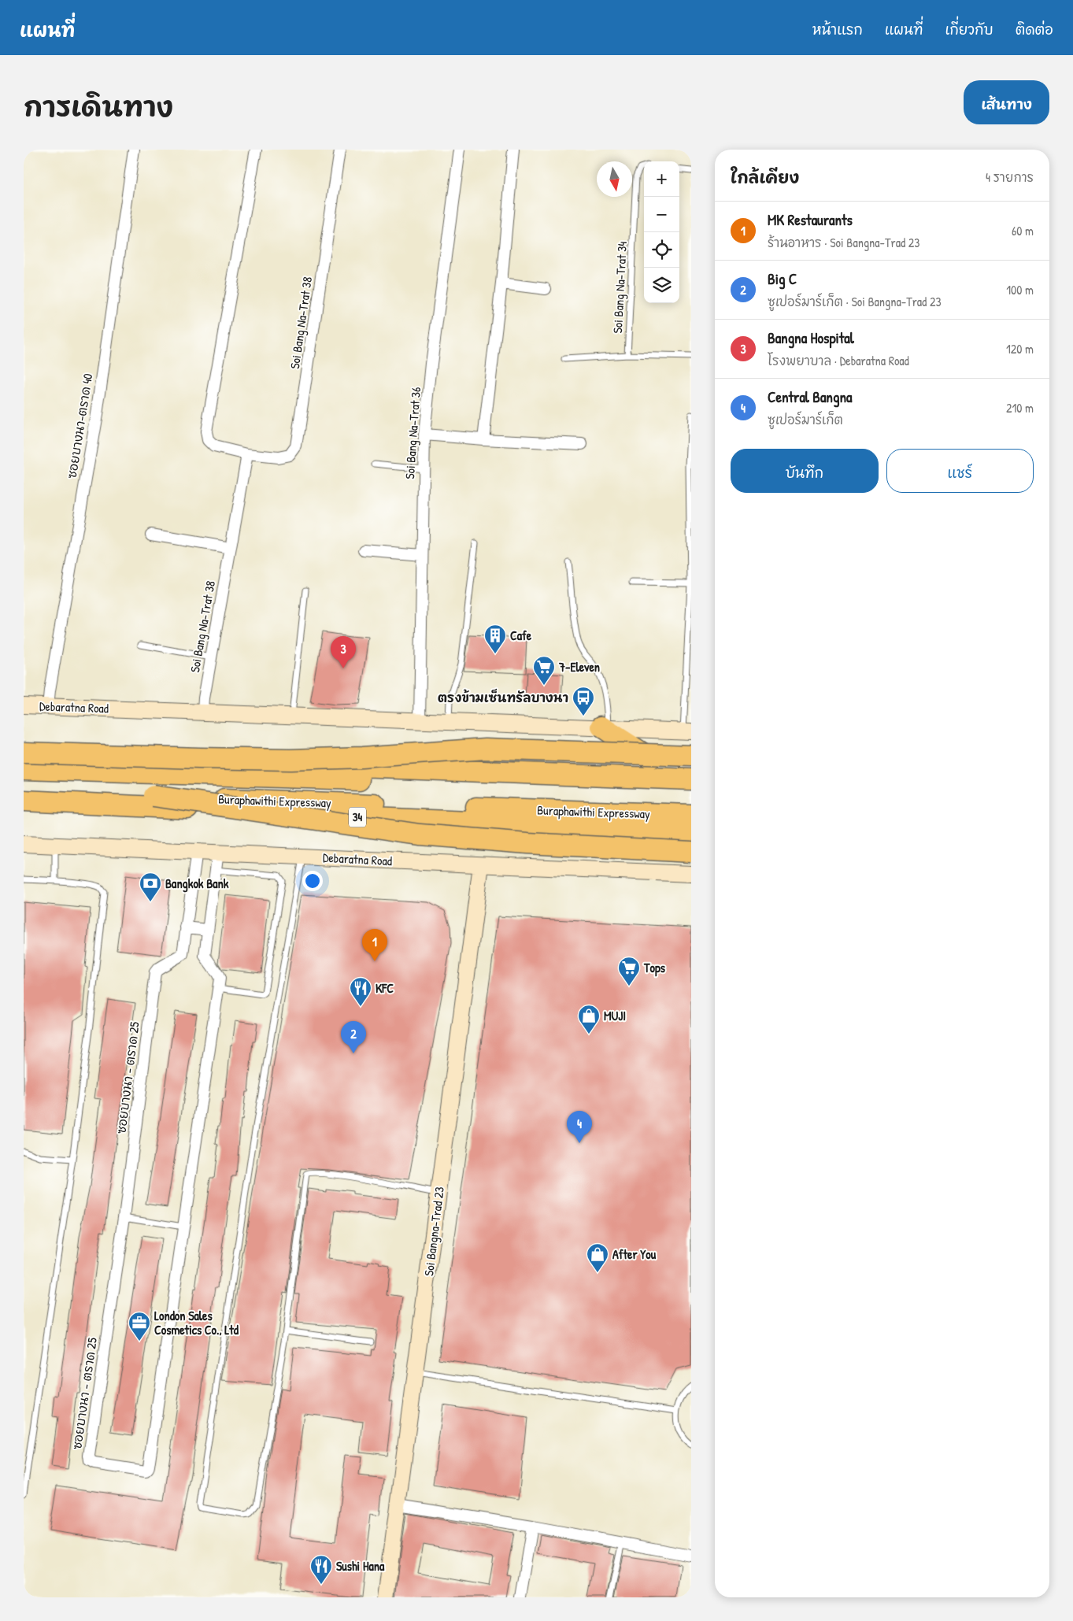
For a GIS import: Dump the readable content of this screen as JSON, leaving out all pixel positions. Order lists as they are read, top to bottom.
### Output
{
  "streets": {
    "highway": ["Buraphawithi Expressway", "34"],
    "main road": ["Debaratna Road", "Soi Bangna-Trad 23"],
    "street": [
      "Soi Bang Na-Trat 38",
      "ซอยบางนา-ตราด 40",
      "Soi Bang Na-Trat 36",
      "ซอยบางนา - ตราด 25"
    ],
    "lane": ["Soi Bang Na-Trat 34"]
  },
  "crossings": [
    ["Soi Bang Na-Trat 38", "Debaratna Road"],
    ["ซอยบางนา-ตราด 40", "Debaratna Road"],
    ["Soi Bang Na-Trat 36", "Debaratna Road"],
    ["Debaratna Road", "ซอยบางนา - ตราด 25"],
    ["Debaratna Road", "Soi Bangna-Trad 23"]
  ],
  "places": {
    "building": ["Cafe"],
    "supermarket": ["7-Eleven", "Tops"],
    "bus stop": ["ตรงข้ามเซ็นทรัลบางนา"],
    "bank": ["Bangkok Bank"],
    "restaurant": ["KFC", "Sushi Hana"],
    "shop": ["MUJI", "After You"],
    "office": ["London Sales Cosmetics Co., Ltd"]
  },
  "north": "bottom",
  "page": {
    "header": "แผนที่",
    "nav": [
      "หน้าแรก",
      "แผนที่",
      "เกี่ยวกับ",
      "ติดต่อ"
    ],
    "title": "การเดินทาง",
    "buttons": [
      "เส้นทาง",
      ["บันทึก", "แชร์"]
    ],
    "heading": ["ใกล้เคียง", "4 รายการ"],
    "map_buttons": ["+", "−"],
    "list": [
      {
        "mark": "1",
        "name": "MK Restaurants",
        "note": "ร้านอาหาร · Soi Bangna-Trad 23",
        "value": "60 m"
      },
      {
        "mark": "2",
        "name": "Big C",
        "note": "ซูเปอร์มาร์เก็ต · Soi Bangna-Trad 23",
        "value": "100 m"
      },
      {
        "mark": "3",
        "name": "Bangna Hospital",
        "note": "โรงพยาบาล · Debaratna Road",
        "value": "120 m"
      },
      {
        "mark": "4",
        "name": "Central Bangna",
        "note": "ซูเปอร์มาร์เก็ต",
        "value": "210 m"
      }
    ],
    "pins": [
      "3",
      "1",
      "2",
      "4"
    ]
  }
}
